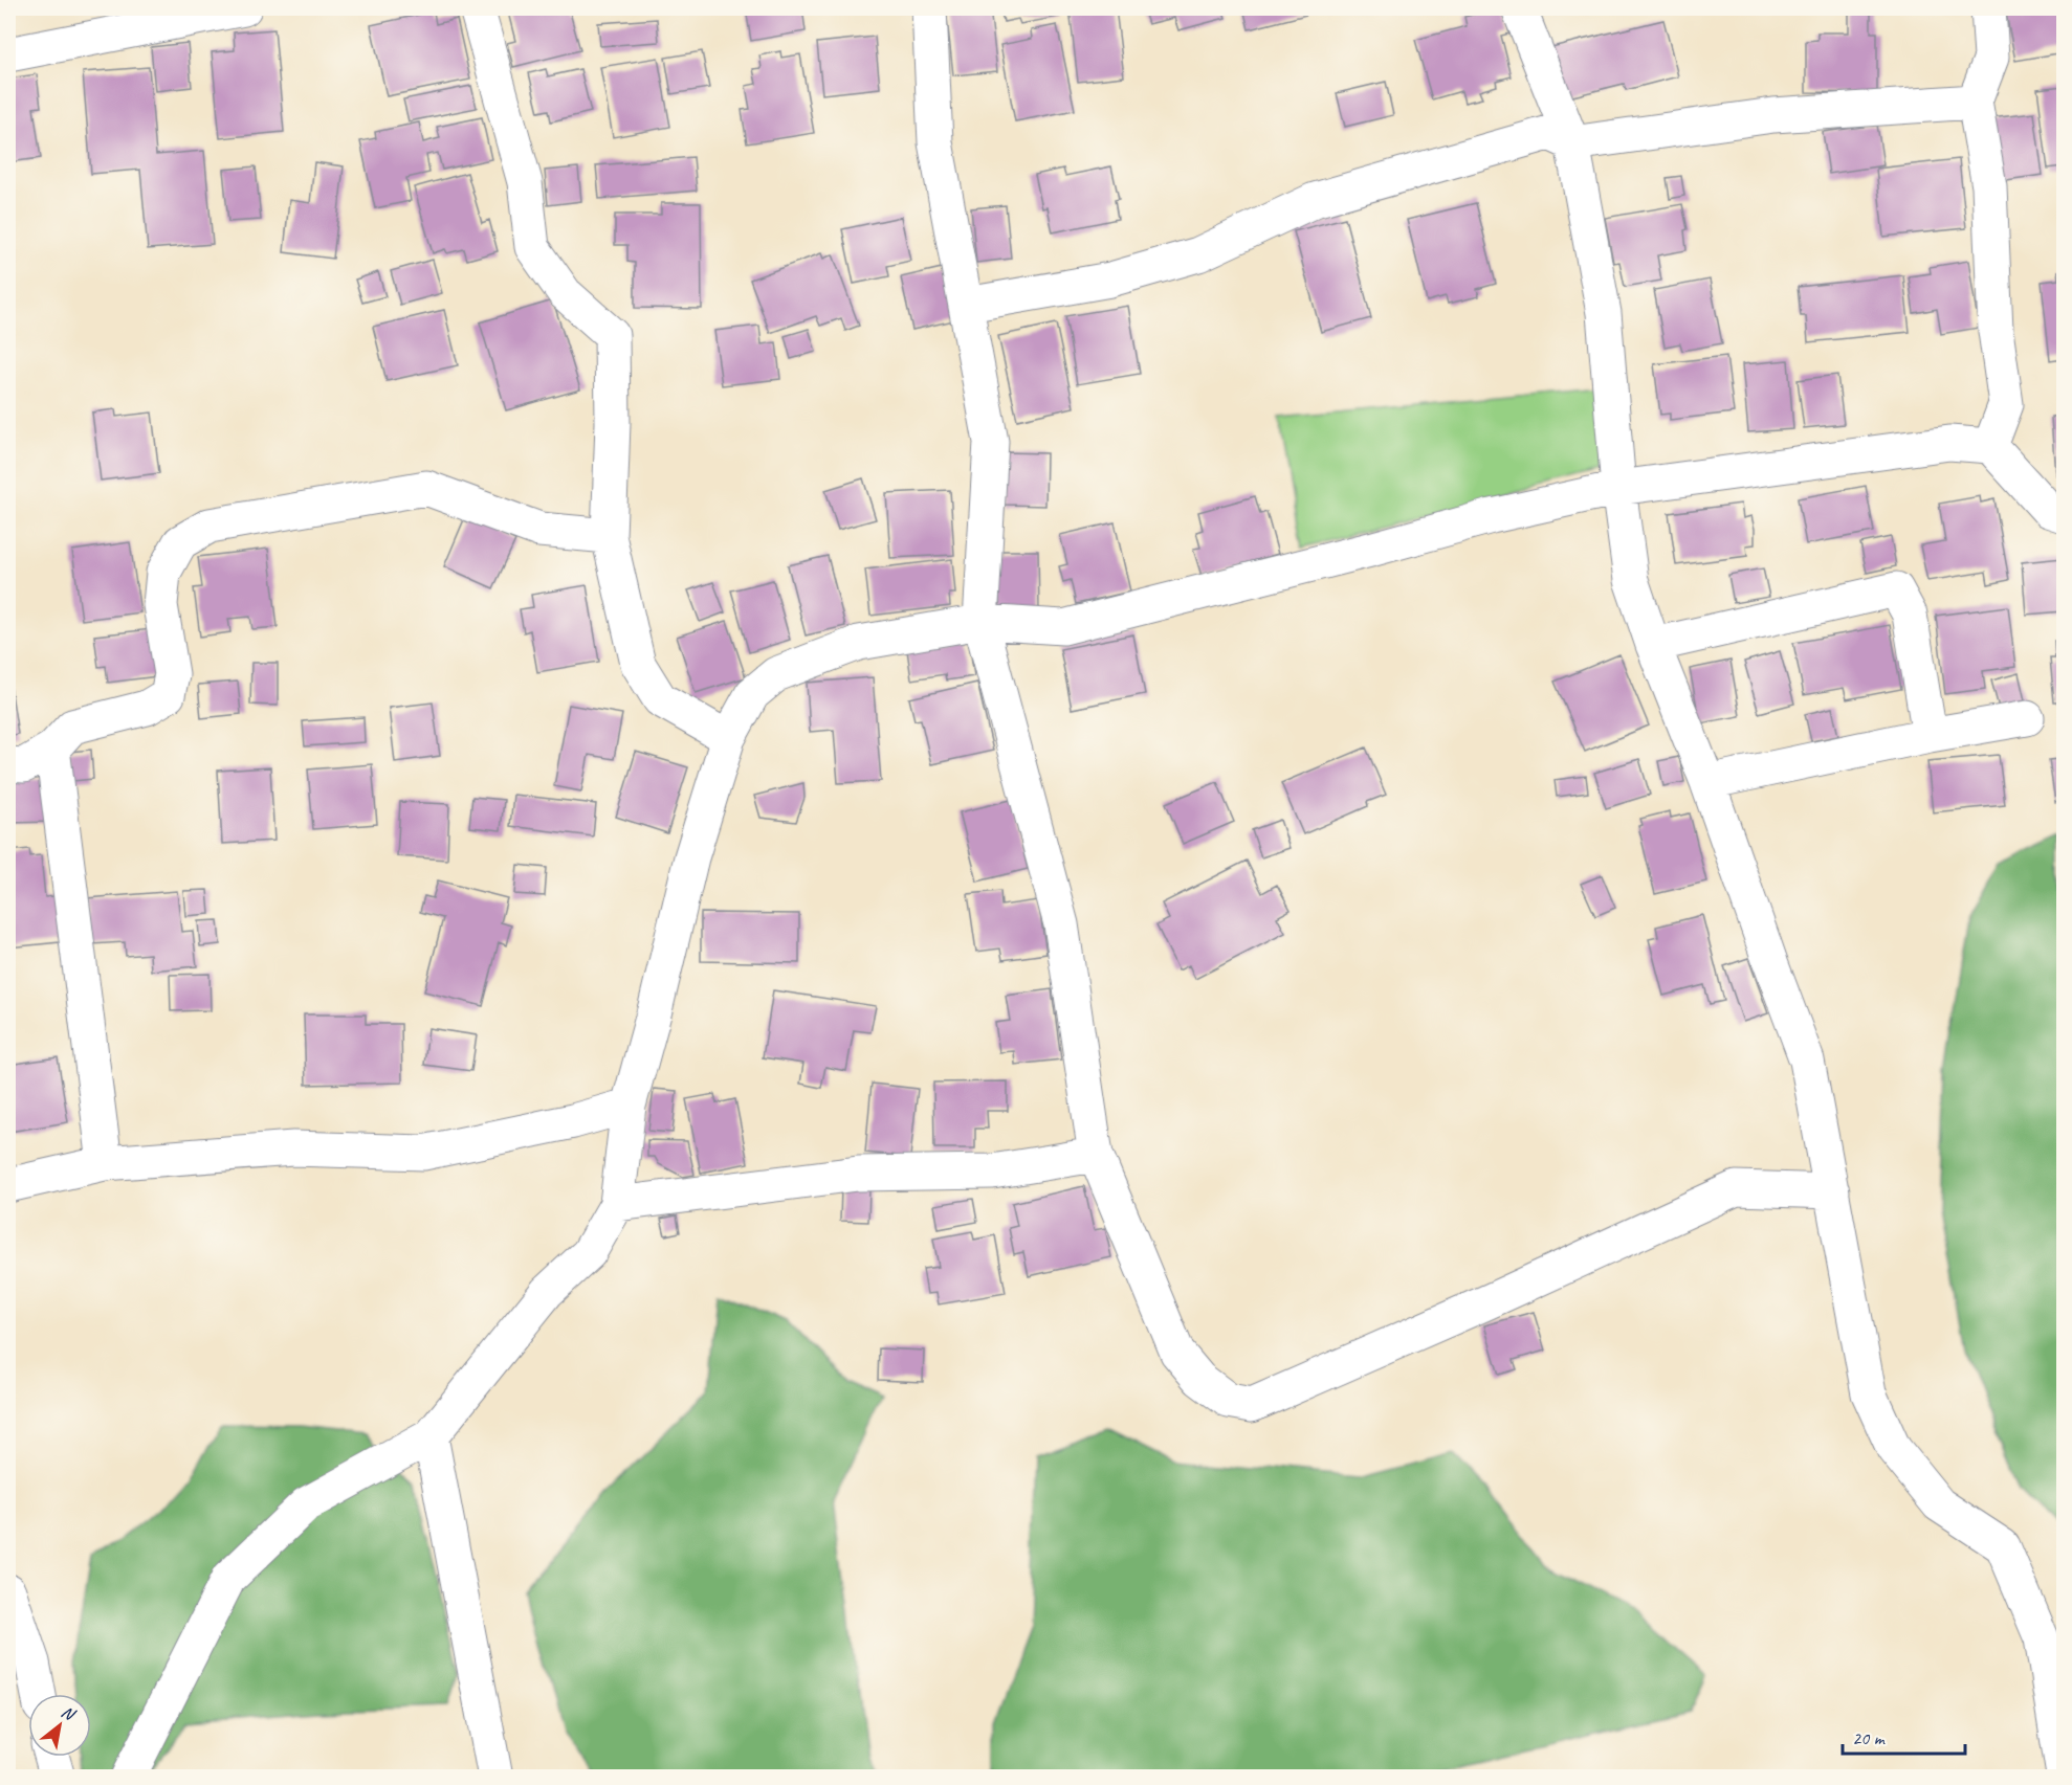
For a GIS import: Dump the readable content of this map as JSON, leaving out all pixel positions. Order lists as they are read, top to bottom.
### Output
{
  "scale_bar": "20 m",
  "north": "top right"
}
